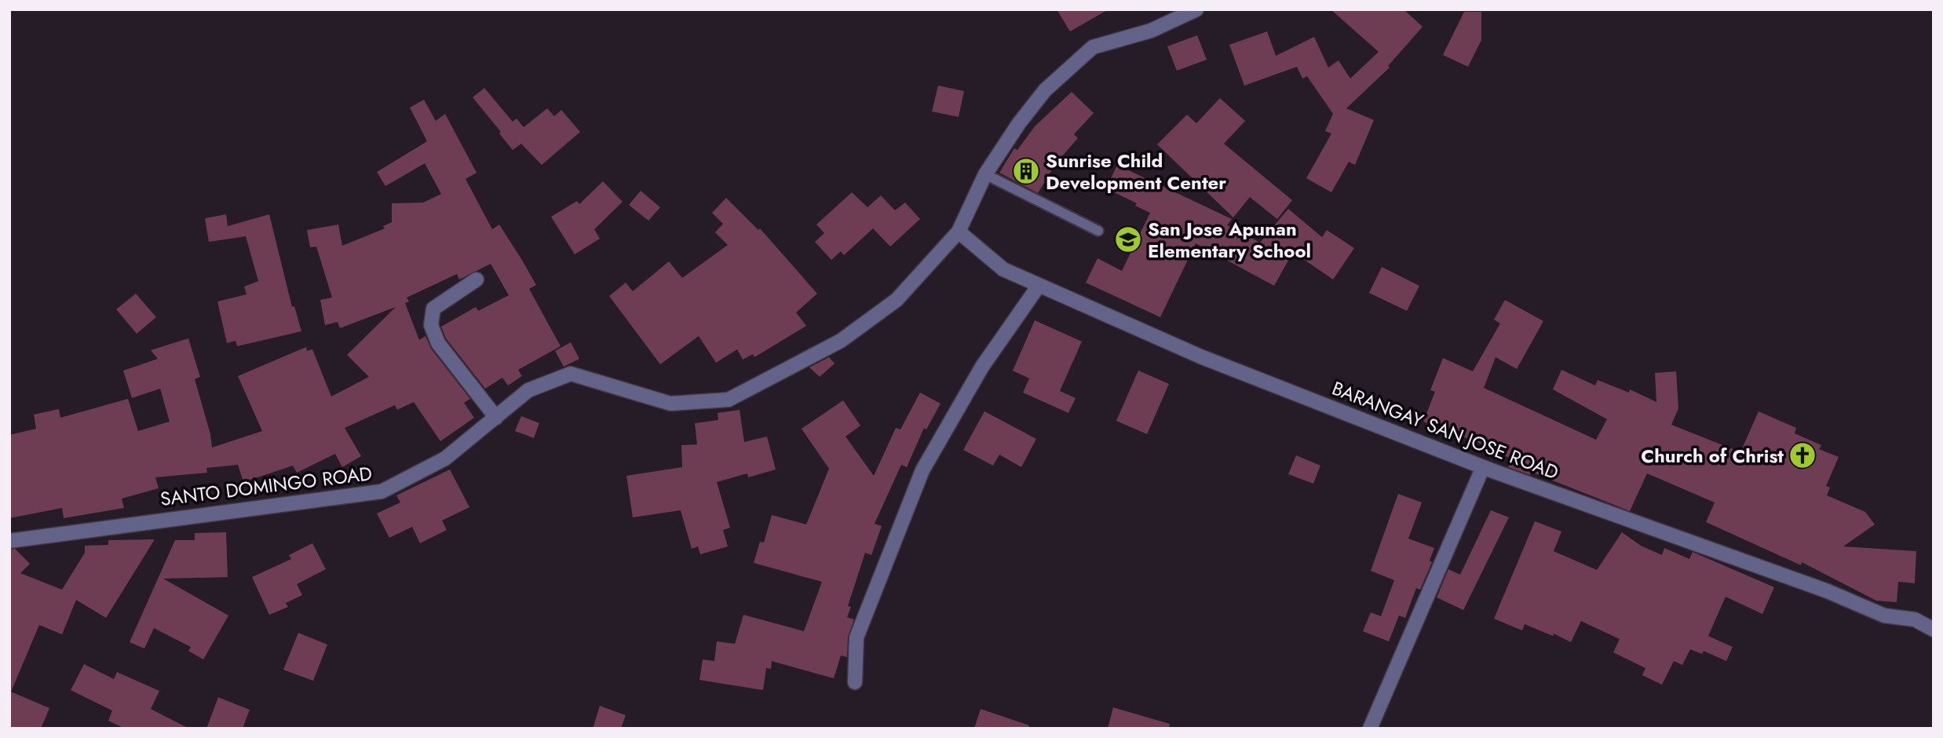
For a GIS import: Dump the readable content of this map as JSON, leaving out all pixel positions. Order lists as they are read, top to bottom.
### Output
{
  "streets": {
    "street": ["BARANGAY SAN JOSE ROAD", "SANTO DOMINGO ROAD"]
  },
  "crossings": [
    ["BARANGAY SAN JOSE ROAD", "SANTO DOMINGO ROAD"]
  ],
  "places": {
    "building": ["Sunrise Child Development Center"],
    "school or university": ["San Jose Apunan Elementary School"],
    "church": ["Church of Christ"]
  }
}
